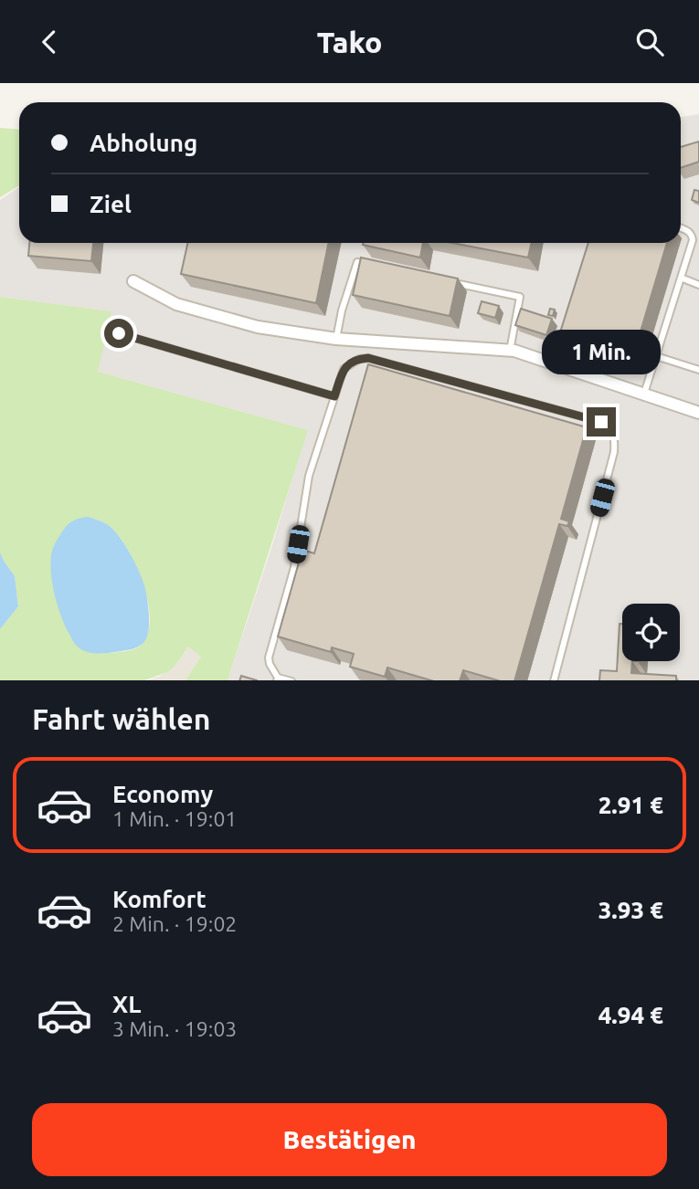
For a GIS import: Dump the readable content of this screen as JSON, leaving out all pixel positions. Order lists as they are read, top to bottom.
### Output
{
  "page": {
    "header": "Tako",
    "banner": ["Abholung", "Ziel"],
    "bubble": "1 Min.",
    "heading": "Fahrt wählen",
    "list": [
      {
        "name": "Economy",
        "note": "1 Min. · 19:01",
        "value": "2.91 €"
      },
      {
        "name": "Komfort",
        "note": "2 Min. · 19:02",
        "value": "3.93 €"
      },
      {
        "name": "XL",
        "note": "3 Min. · 19:03",
        "value": "4.94 €"
      }
    ],
    "buttons": "Bestätigen"
  }
}
